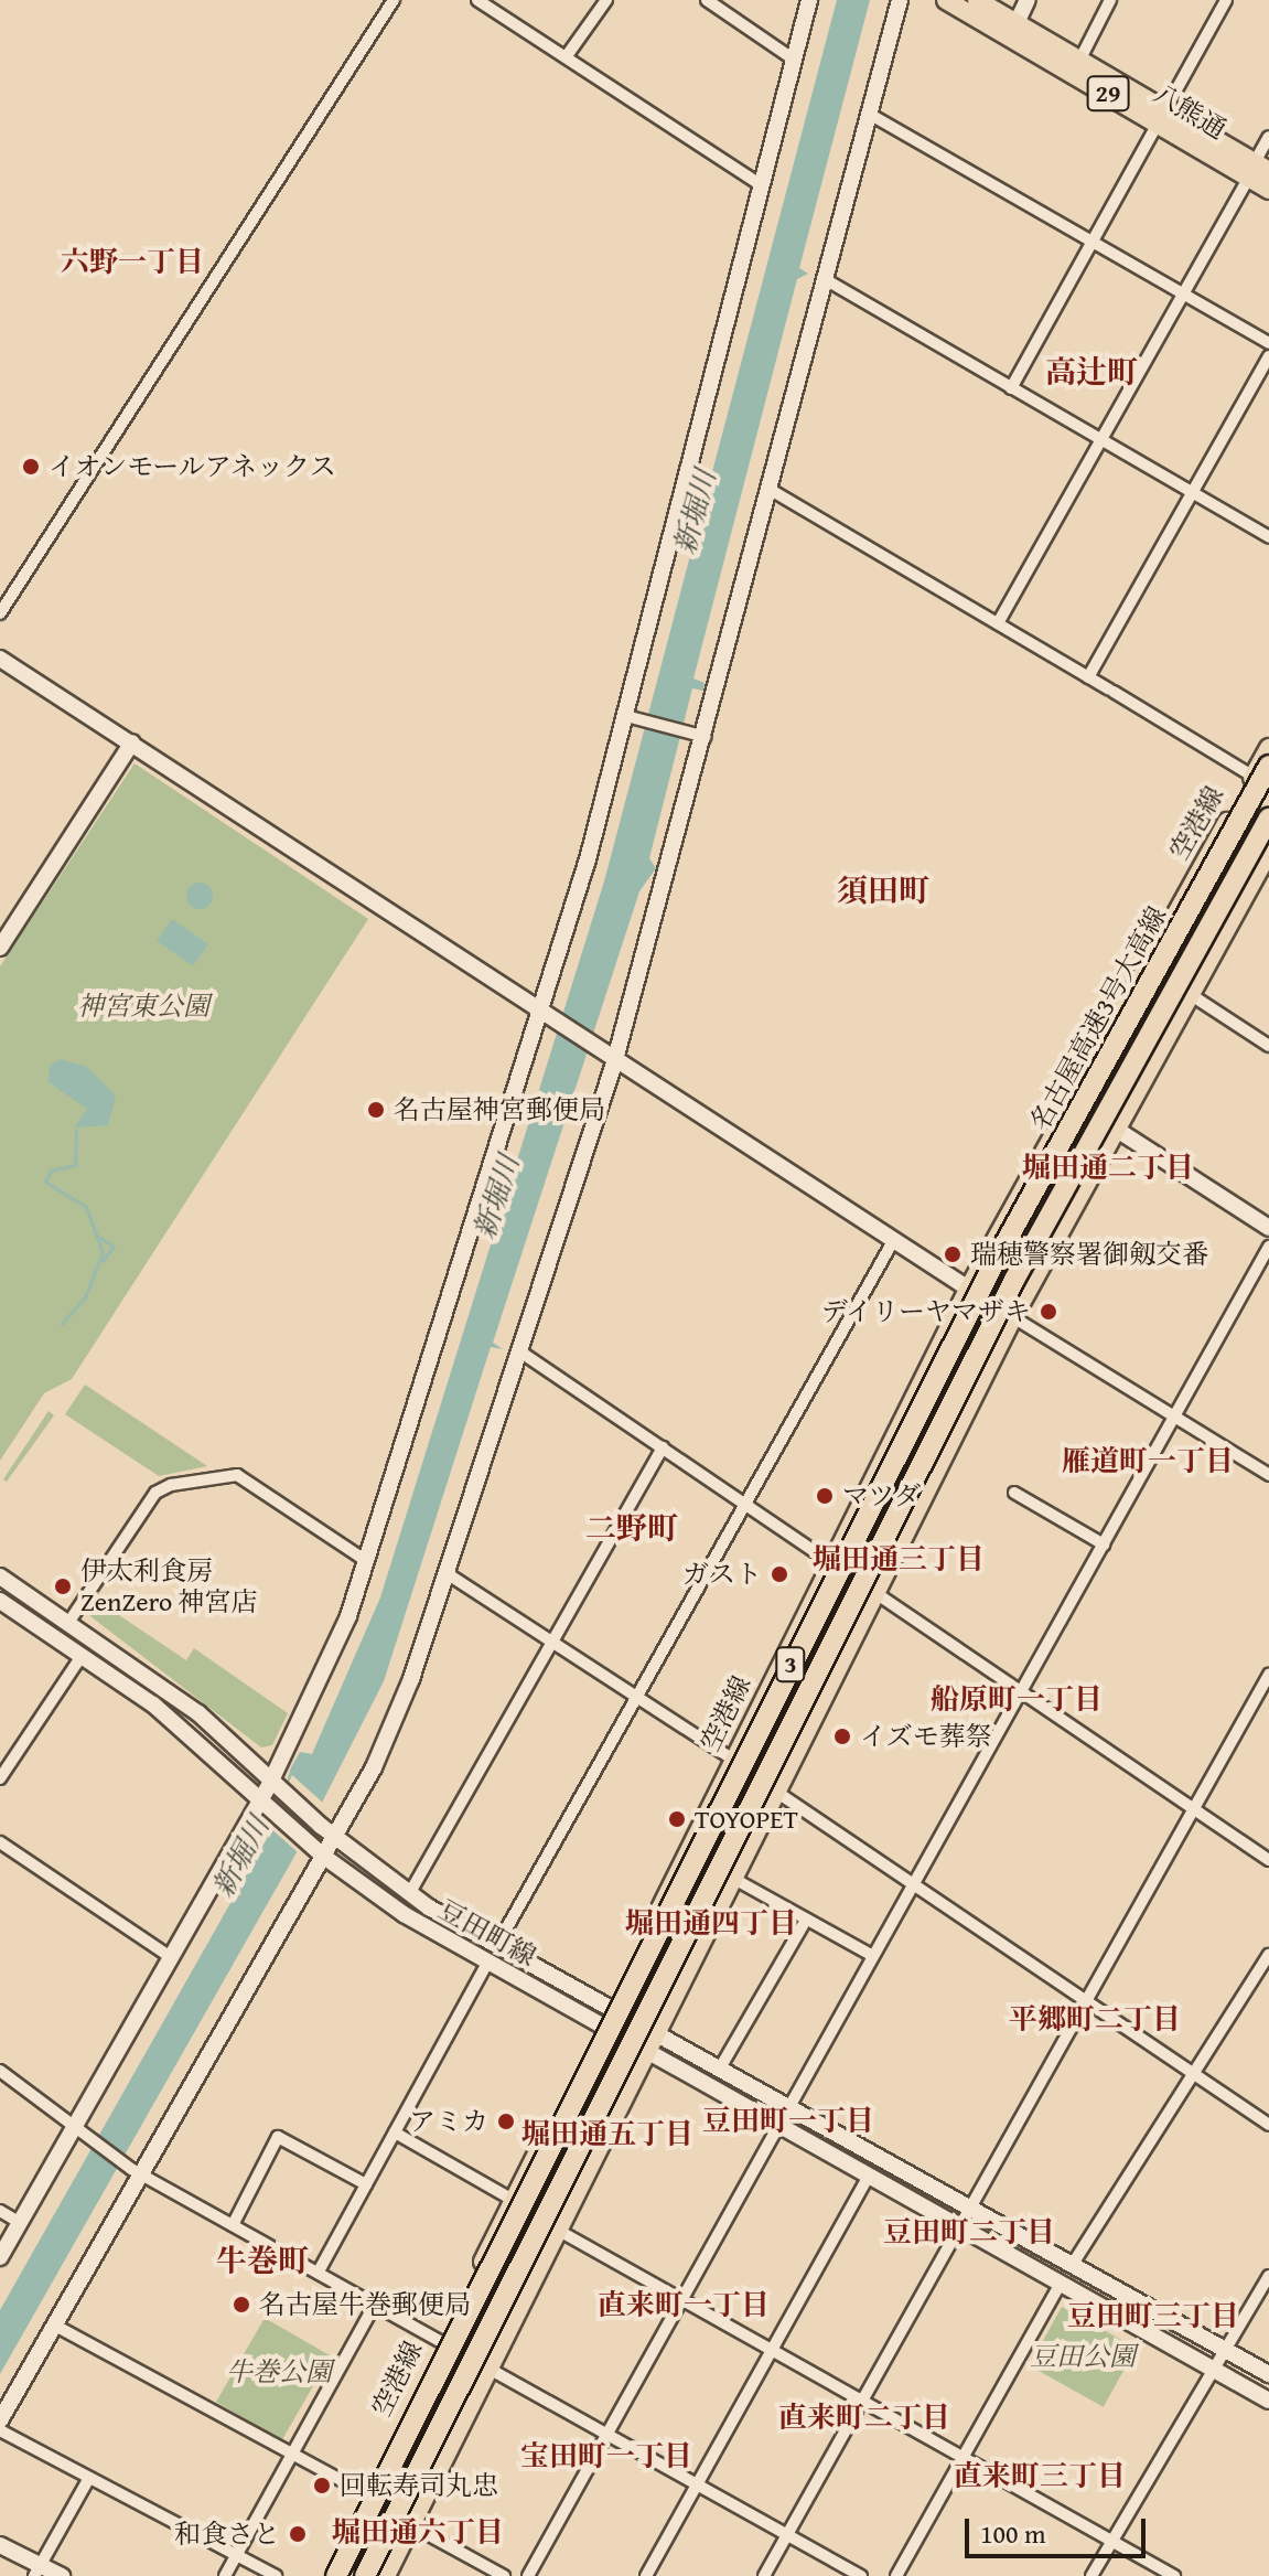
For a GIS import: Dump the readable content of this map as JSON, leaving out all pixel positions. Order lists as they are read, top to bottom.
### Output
{
  "streets": {
    "highway": ["名古屋高速3号大高線", "3"],
    "main road": ["29", "八熊通", "空港線"],
    "street": ["豆田町線"]
  },
  "crossings": [
    ["空港線", "名古屋高速3号大高線"],
    ["空港線", "豆田町線"]
  ],
  "districts": [
    "六野一丁目",
    "高辻町",
    "須田町",
    "堀田通二丁目",
    "雁道町一丁目",
    "二野町",
    "堀田通三丁目",
    "船原町一丁目",
    "堀田通四丁目",
    "平郷町二丁目",
    "豆田町一丁目",
    "堀田通五丁目",
    "豆田町二丁目",
    "牛巻町",
    "直来町一丁目",
    "豆田町三丁目",
    "直来町二丁目",
    "宝田町一丁目",
    "直来町三丁目",
    "堀田通六丁目"
  ],
  "water": ["新堀川"],
  "parks": ["神宮東公園", "豆田公園", "牛巻公園"],
  "places": [
    "イオンモールアネックス",
    "名古屋神宮郵便局",
    "瑞穂警察署御剱交番",
    "デイリーヤマザキ",
    "マツダ",
    "ガスト",
    "伊太利食房 ZenZero 神宮店",
    "イズモ葬祭",
    "TOYOPET",
    "アミカ",
    "名古屋牛巻郵便局",
    "回転寿司丸忠",
    "和食さと"
  ],
  "scale_bar": "100 m"
}
